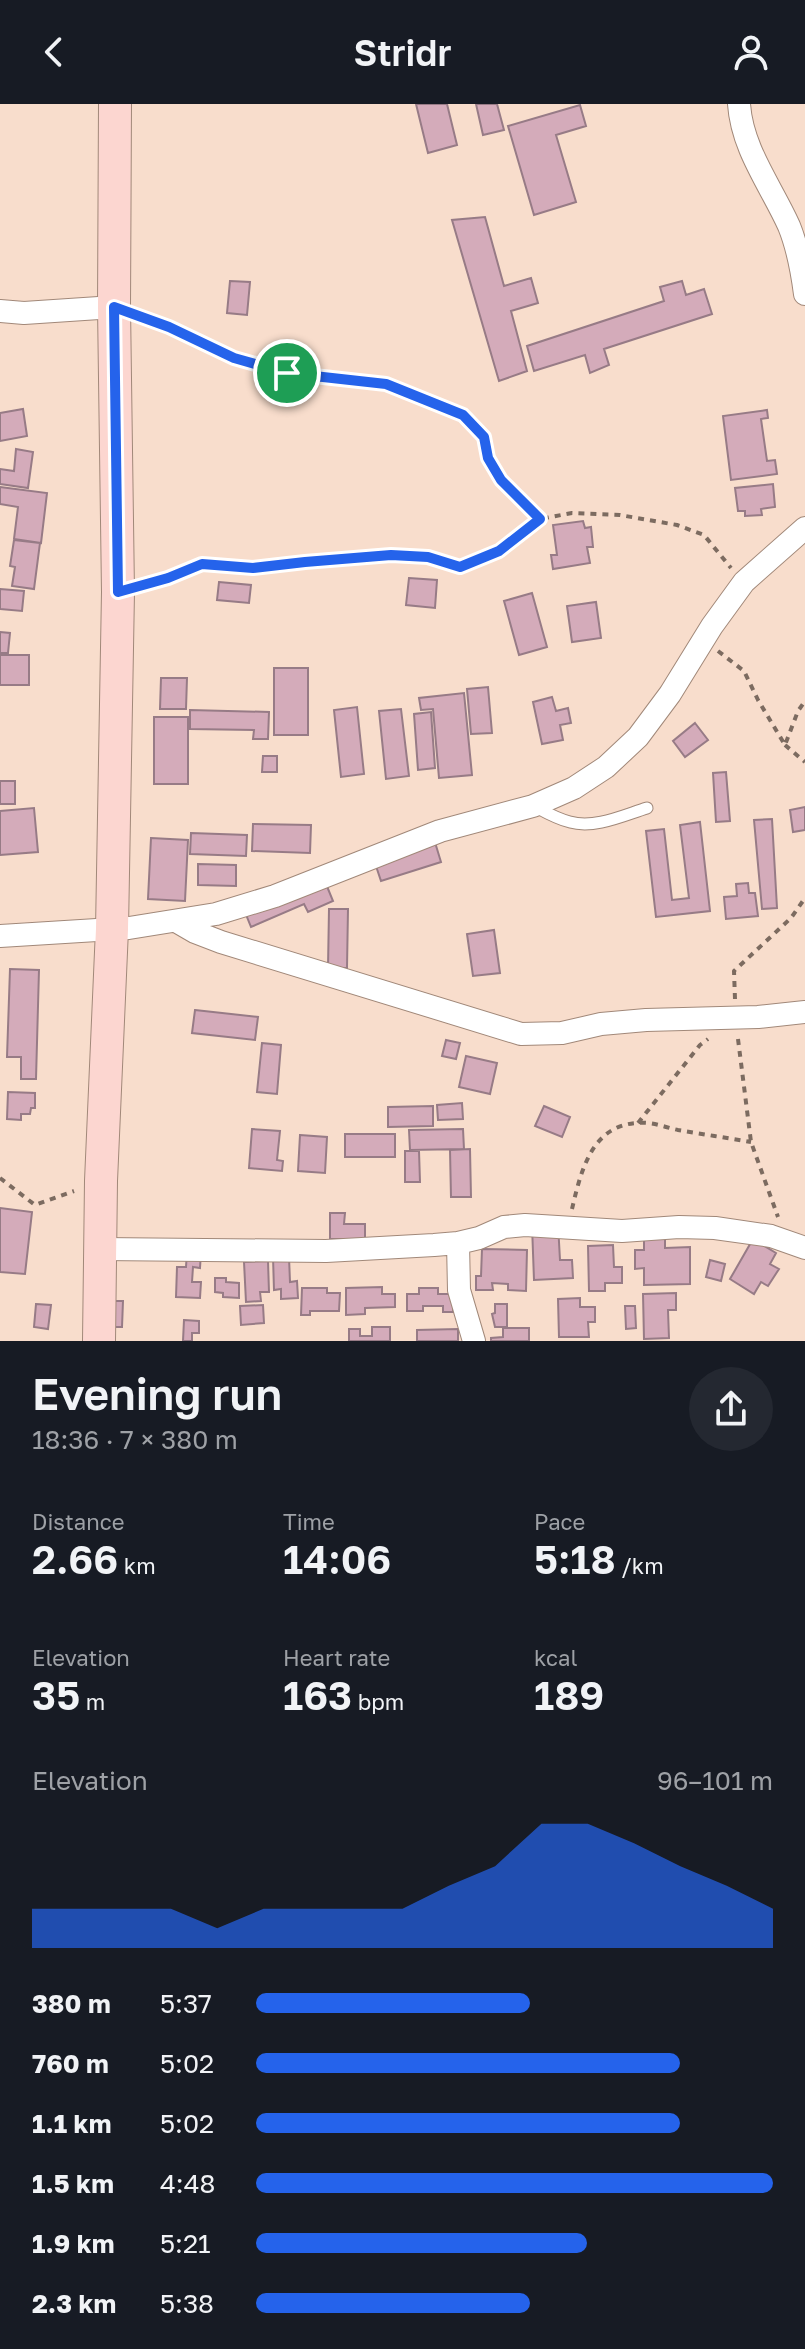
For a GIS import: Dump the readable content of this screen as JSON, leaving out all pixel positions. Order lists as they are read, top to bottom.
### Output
{
  "page": {
    "header": "Stridr",
    "heading": ["Evening run", "18:36 · 7 × 380 m"],
    "stats": [
      ["Distance", "2.66 km"],
      ["Time", "14:06"],
      ["Pace", "5:18 /km"],
      ["Elevation", "35 m"],
      ["Heart rate", "163 bpm"],
      ["kcal", "189"]
    ],
    "chart": ["Elevation", "96–101 m"],
    "list": [
      {
        "name": "380 m",
        "note": "5:37"
      },
      {
        "name": "760 m",
        "note": "5:02"
      },
      {
        "name": "1.1 km",
        "note": "5:02"
      },
      {
        "name": "1.5 km",
        "note": "4:48"
      },
      {
        "name": "1.9 km",
        "note": "5:21"
      },
      {
        "name": "2.3 km",
        "note": "5:38"
      }
    ]
  }
}
